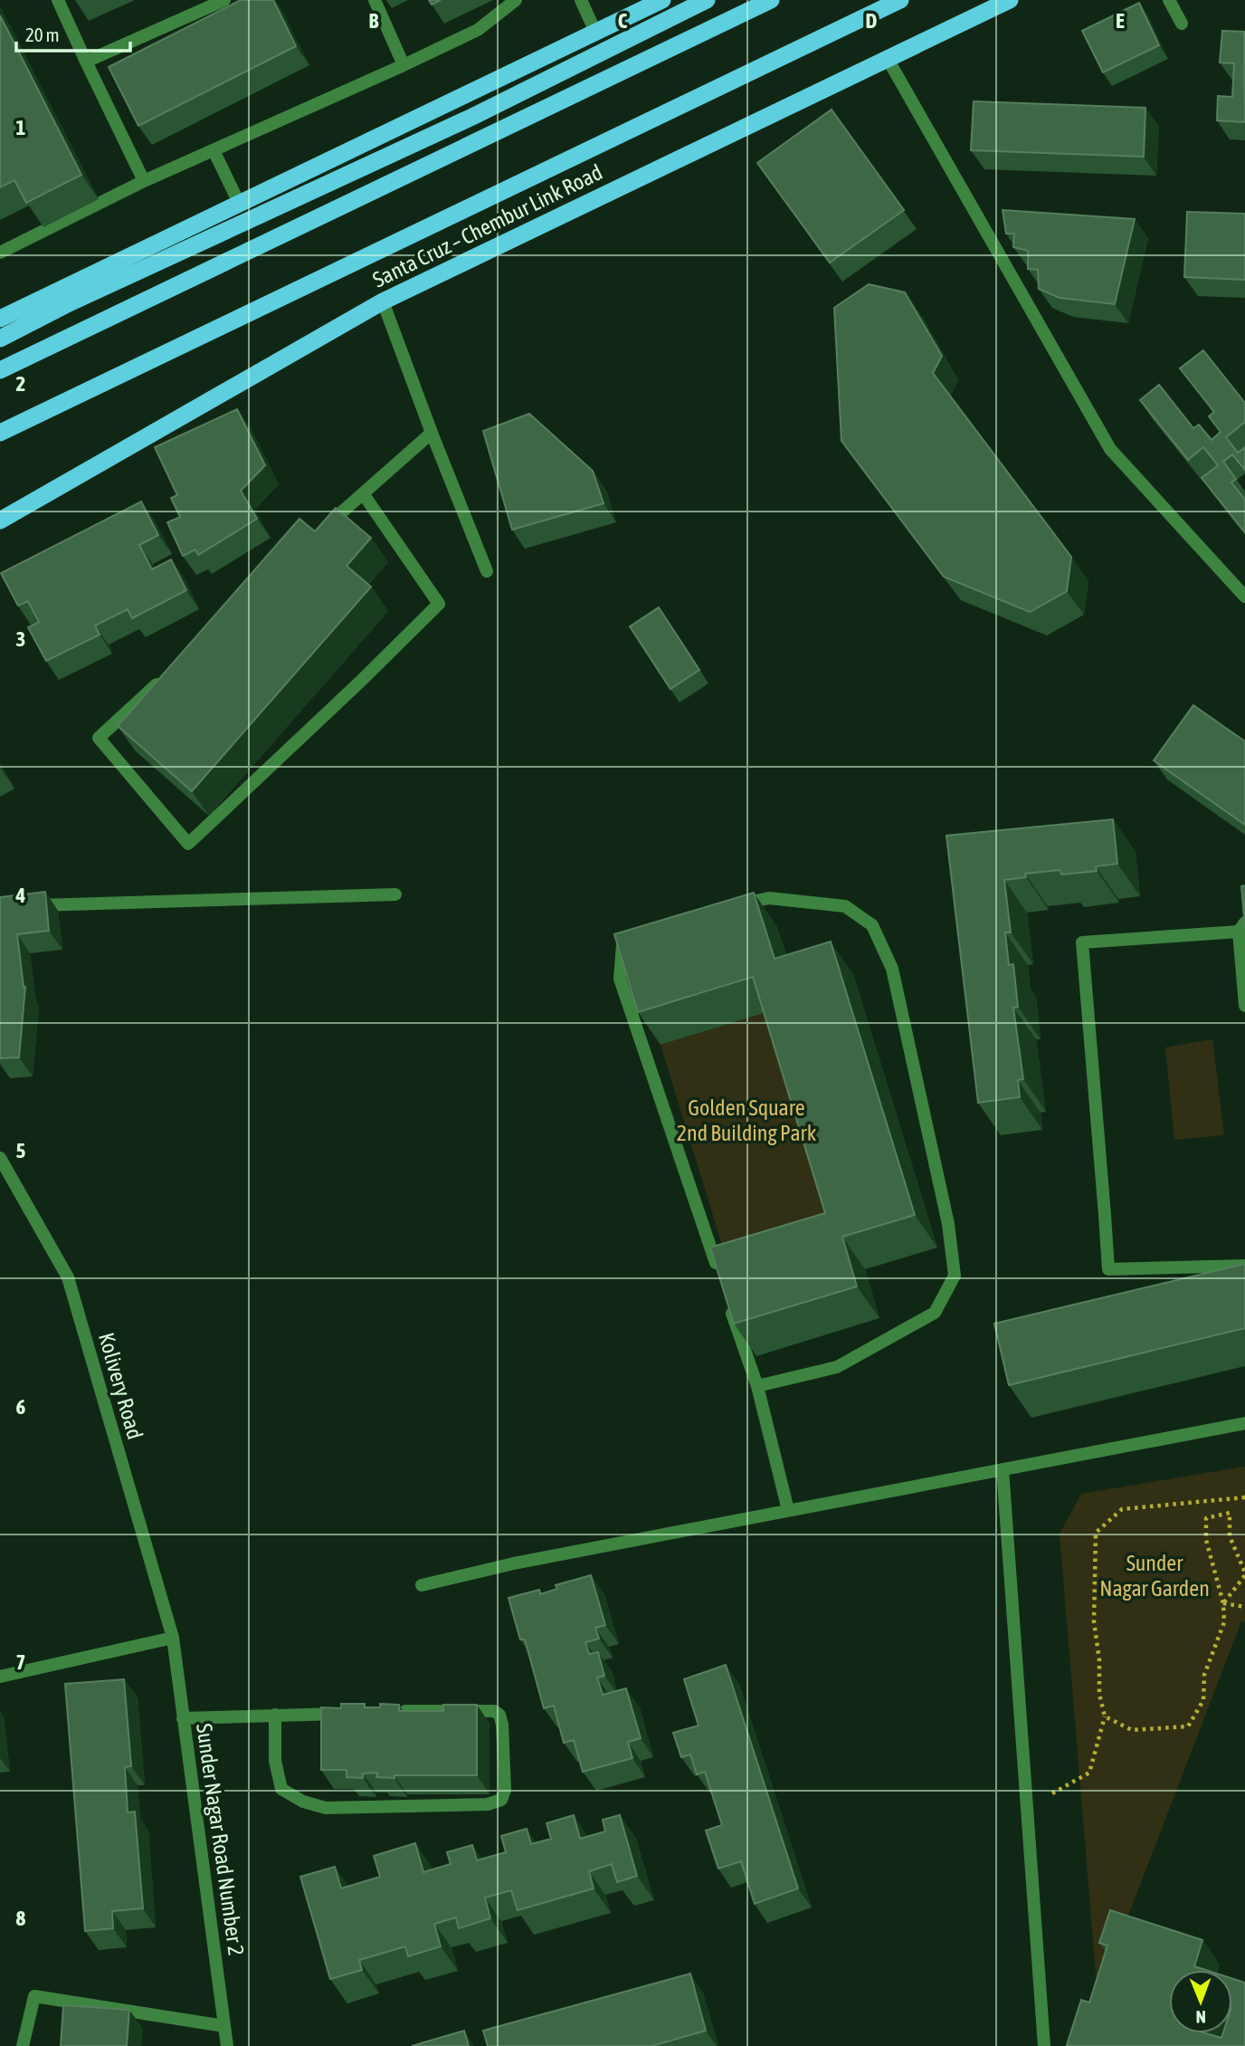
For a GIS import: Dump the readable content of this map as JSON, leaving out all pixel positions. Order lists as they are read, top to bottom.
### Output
{
  "streets": {
    "highway": ["Santa Cruz – Chembur Link Road"],
    "street": ["Kolivery Road", "Sunder Nagar Road Number 2"]
  },
  "crossings": [
    ["Kolivery Road", "Sunder Nagar Road Number 2"]
  ],
  "parks": ["Golden Square 2nd Building Park", "Sunder Nagar Garden"],
  "scale_bar": "20 m",
  "north": "bottom",
  "grid": {
    "columns": [
      "B",
      "C",
      "D",
      "E"
    ],
    "rows": [
      "1",
      "2",
      "3",
      "4",
      "5",
      "6",
      "7",
      "8"
    ]
  }
}
